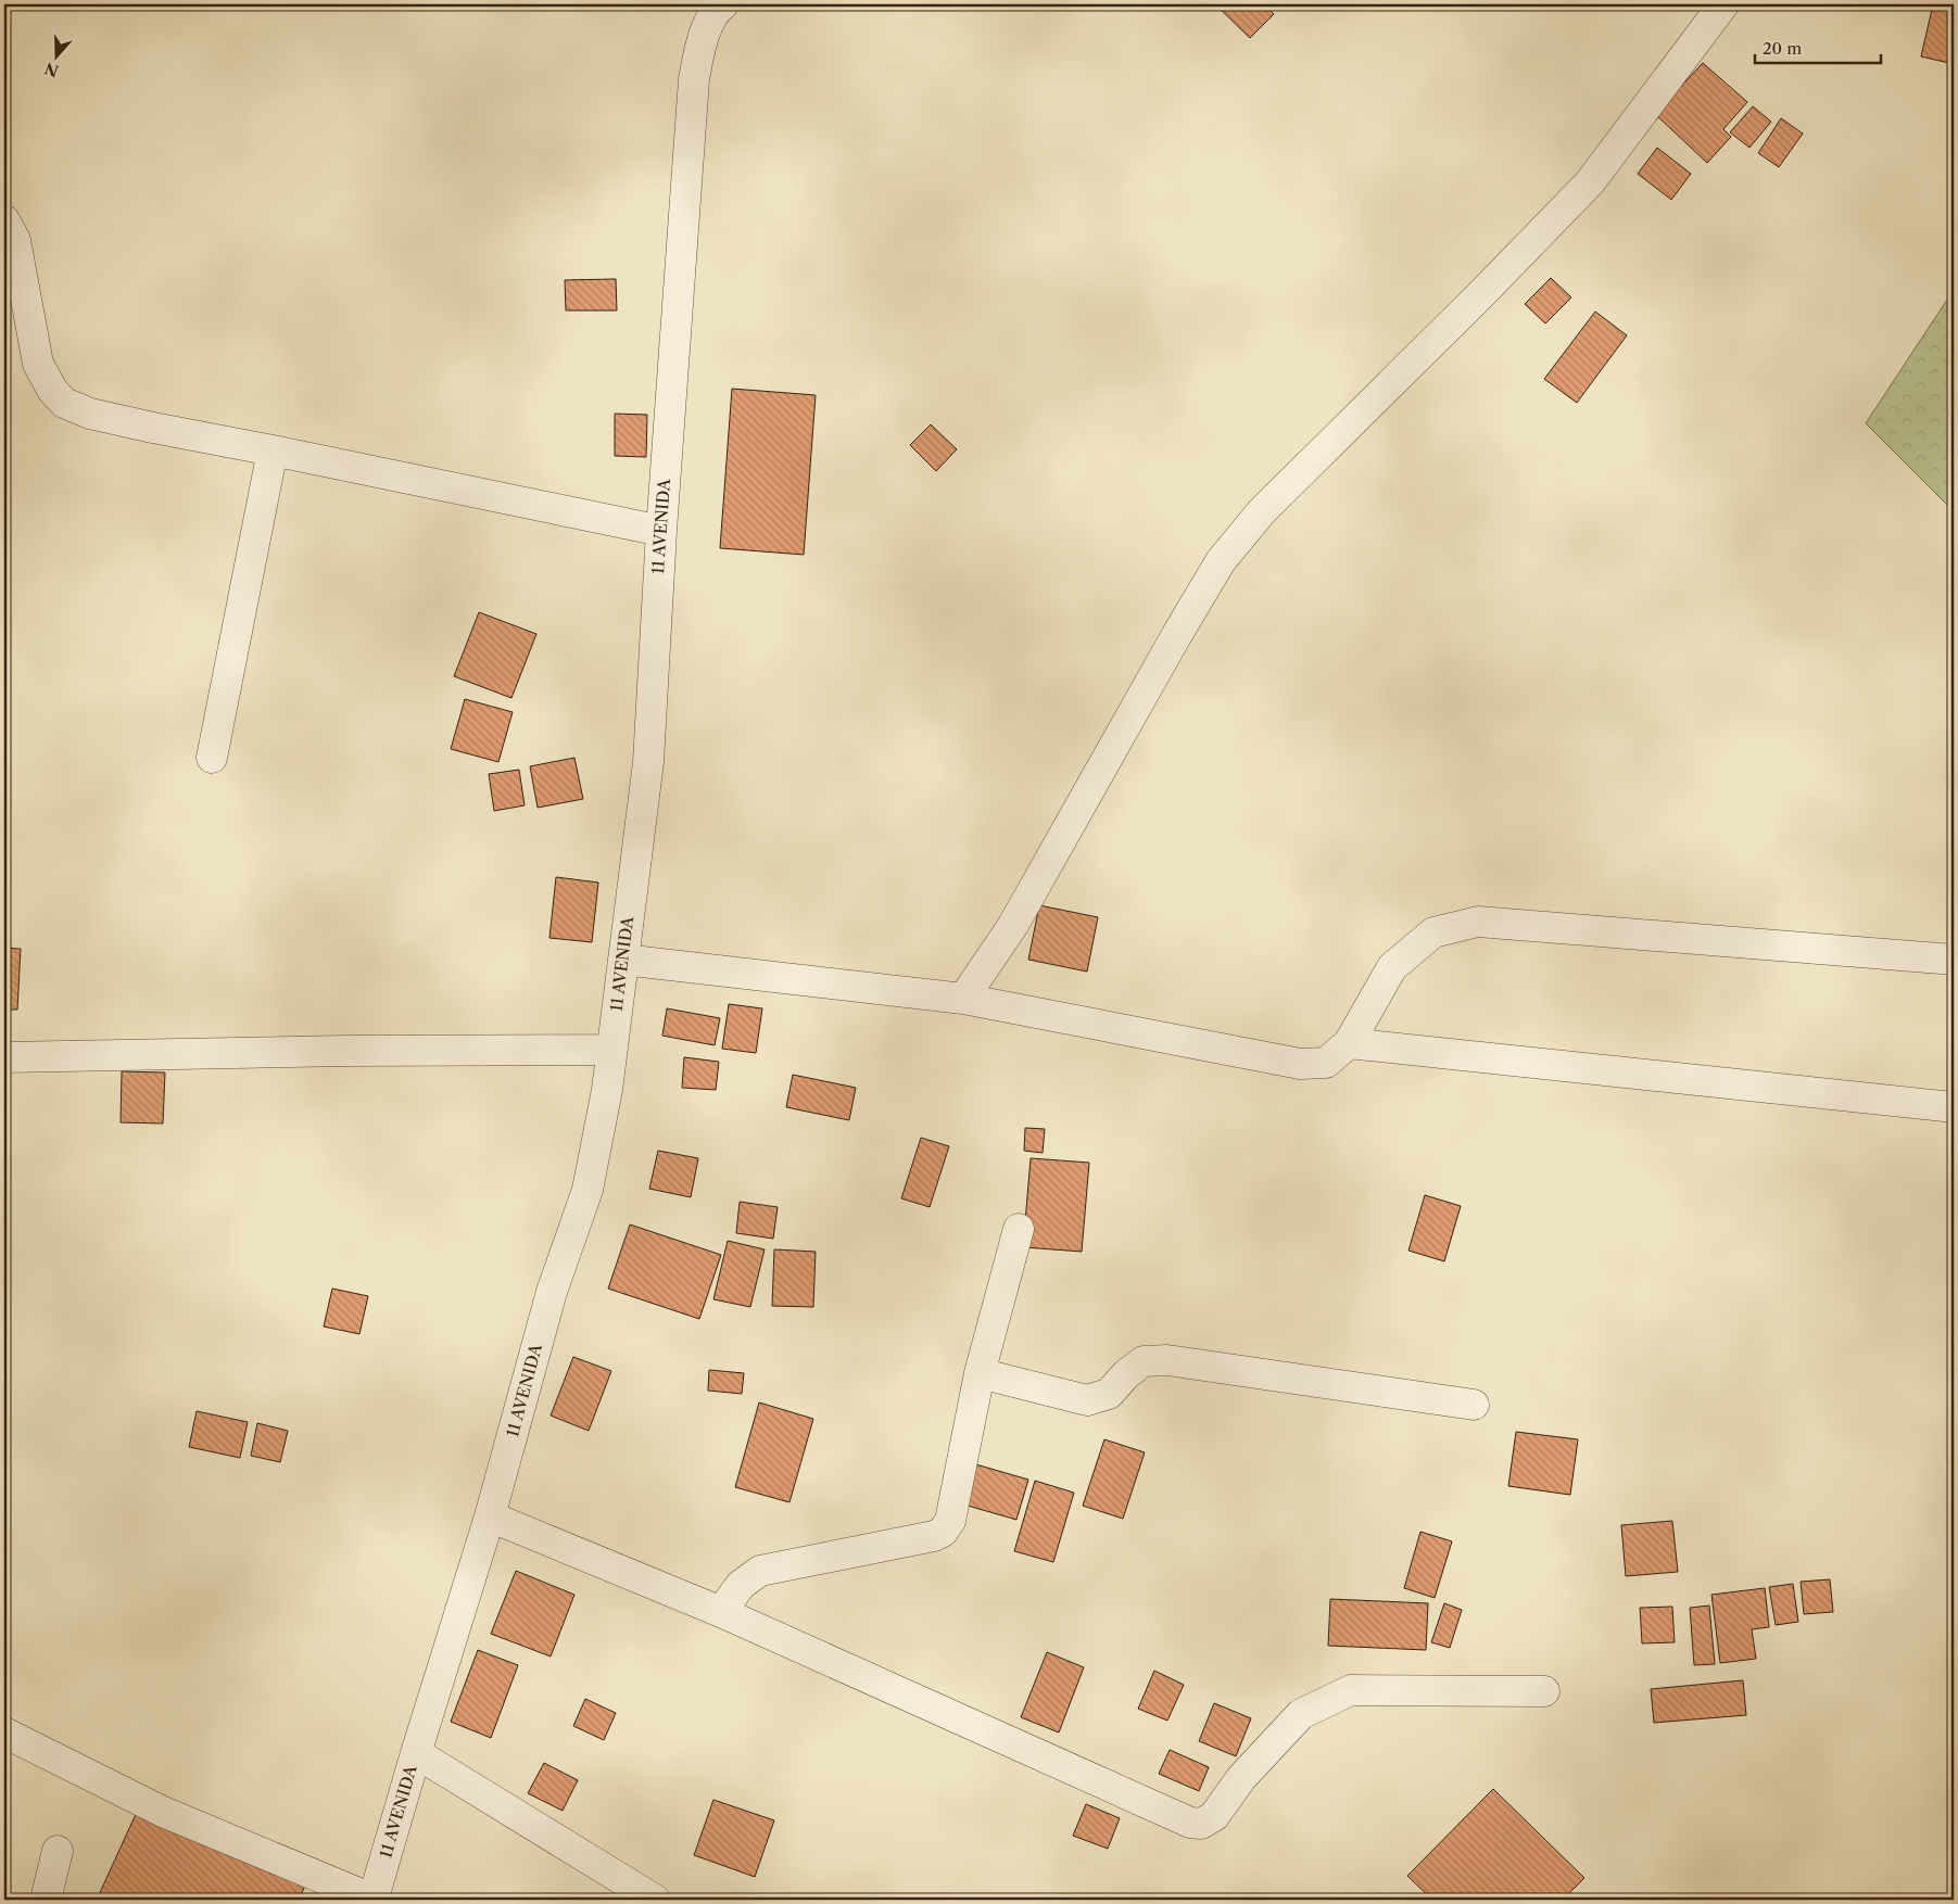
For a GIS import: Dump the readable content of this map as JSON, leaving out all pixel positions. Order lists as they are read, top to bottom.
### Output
{
  "streets": {
    "street": ["11 AVENIDA"]
  },
  "scale_bar": "20 m",
  "north": "bottom"
}
